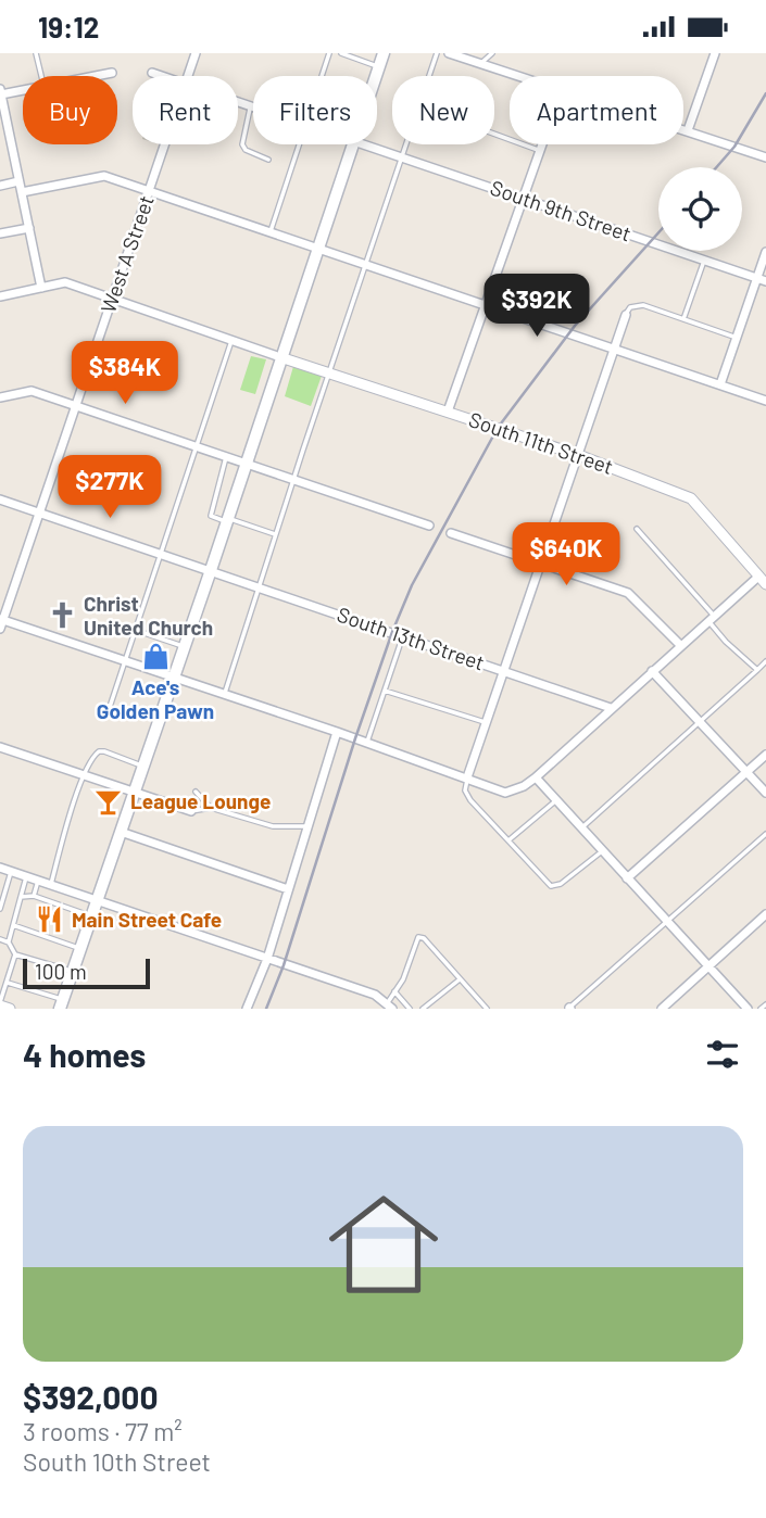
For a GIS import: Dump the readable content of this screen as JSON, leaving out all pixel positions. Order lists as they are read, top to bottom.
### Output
{
  "streets": {
    "street": [
      "South 9th Street",
      "West A Street",
      "South 11th Street",
      "South 13th Street"
    ]
  },
  "crossings": [
    ["West A Street", "South 13th Street"]
  ],
  "places": {
    "church": ["Christ United Church"],
    "shop": ["Ace's Golden Pawn"],
    "bar": ["League Lounge"],
    "restaurant": ["Main Street Cafe"]
  },
  "scale_bar": "100 m",
  "page": {
    "status": "19:12",
    "chip": [
      "Buy",
      "Rent",
      "Filters",
      "New",
      "Apartment"
    ],
    "price": [
      "$392K",
      "$384K",
      "$277K",
      "$640K"
    ],
    "scale": "100 m",
    "heading": "4 homes",
    "list": [
      {
        "name": "$392,000",
        "note": "3 rooms · 77 m² · South 10th Street"
      }
    ]
  }
}
